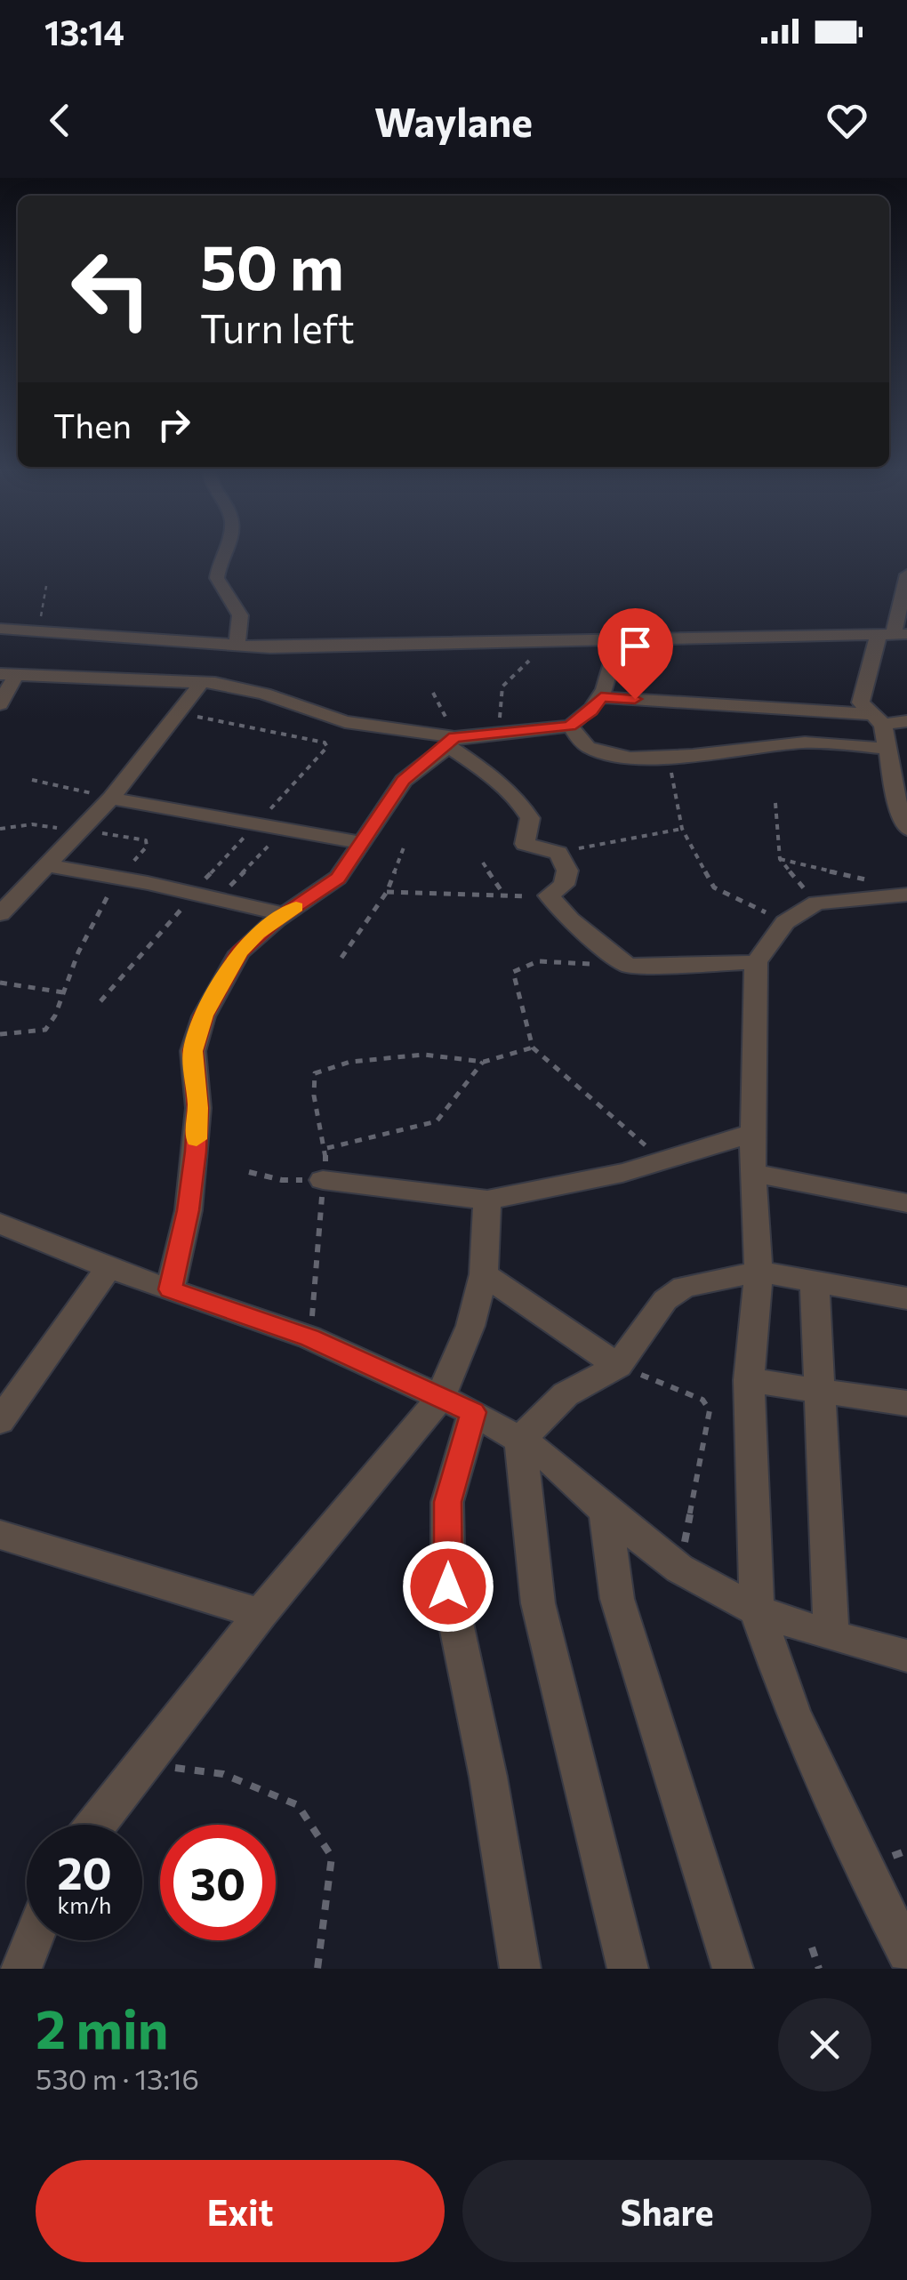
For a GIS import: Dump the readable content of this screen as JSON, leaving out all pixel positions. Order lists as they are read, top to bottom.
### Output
{
  "page": {
    "status": "13:14",
    "header": "Waylane",
    "turn": ["50 m", "Turn left"],
    "then": "Then",
    "speed": "20 km/h",
    "limit": "30",
    "heading": ["2 min", "530 m · 13:16"],
    "buttons": ["Exit", "Share"]
  }
}
